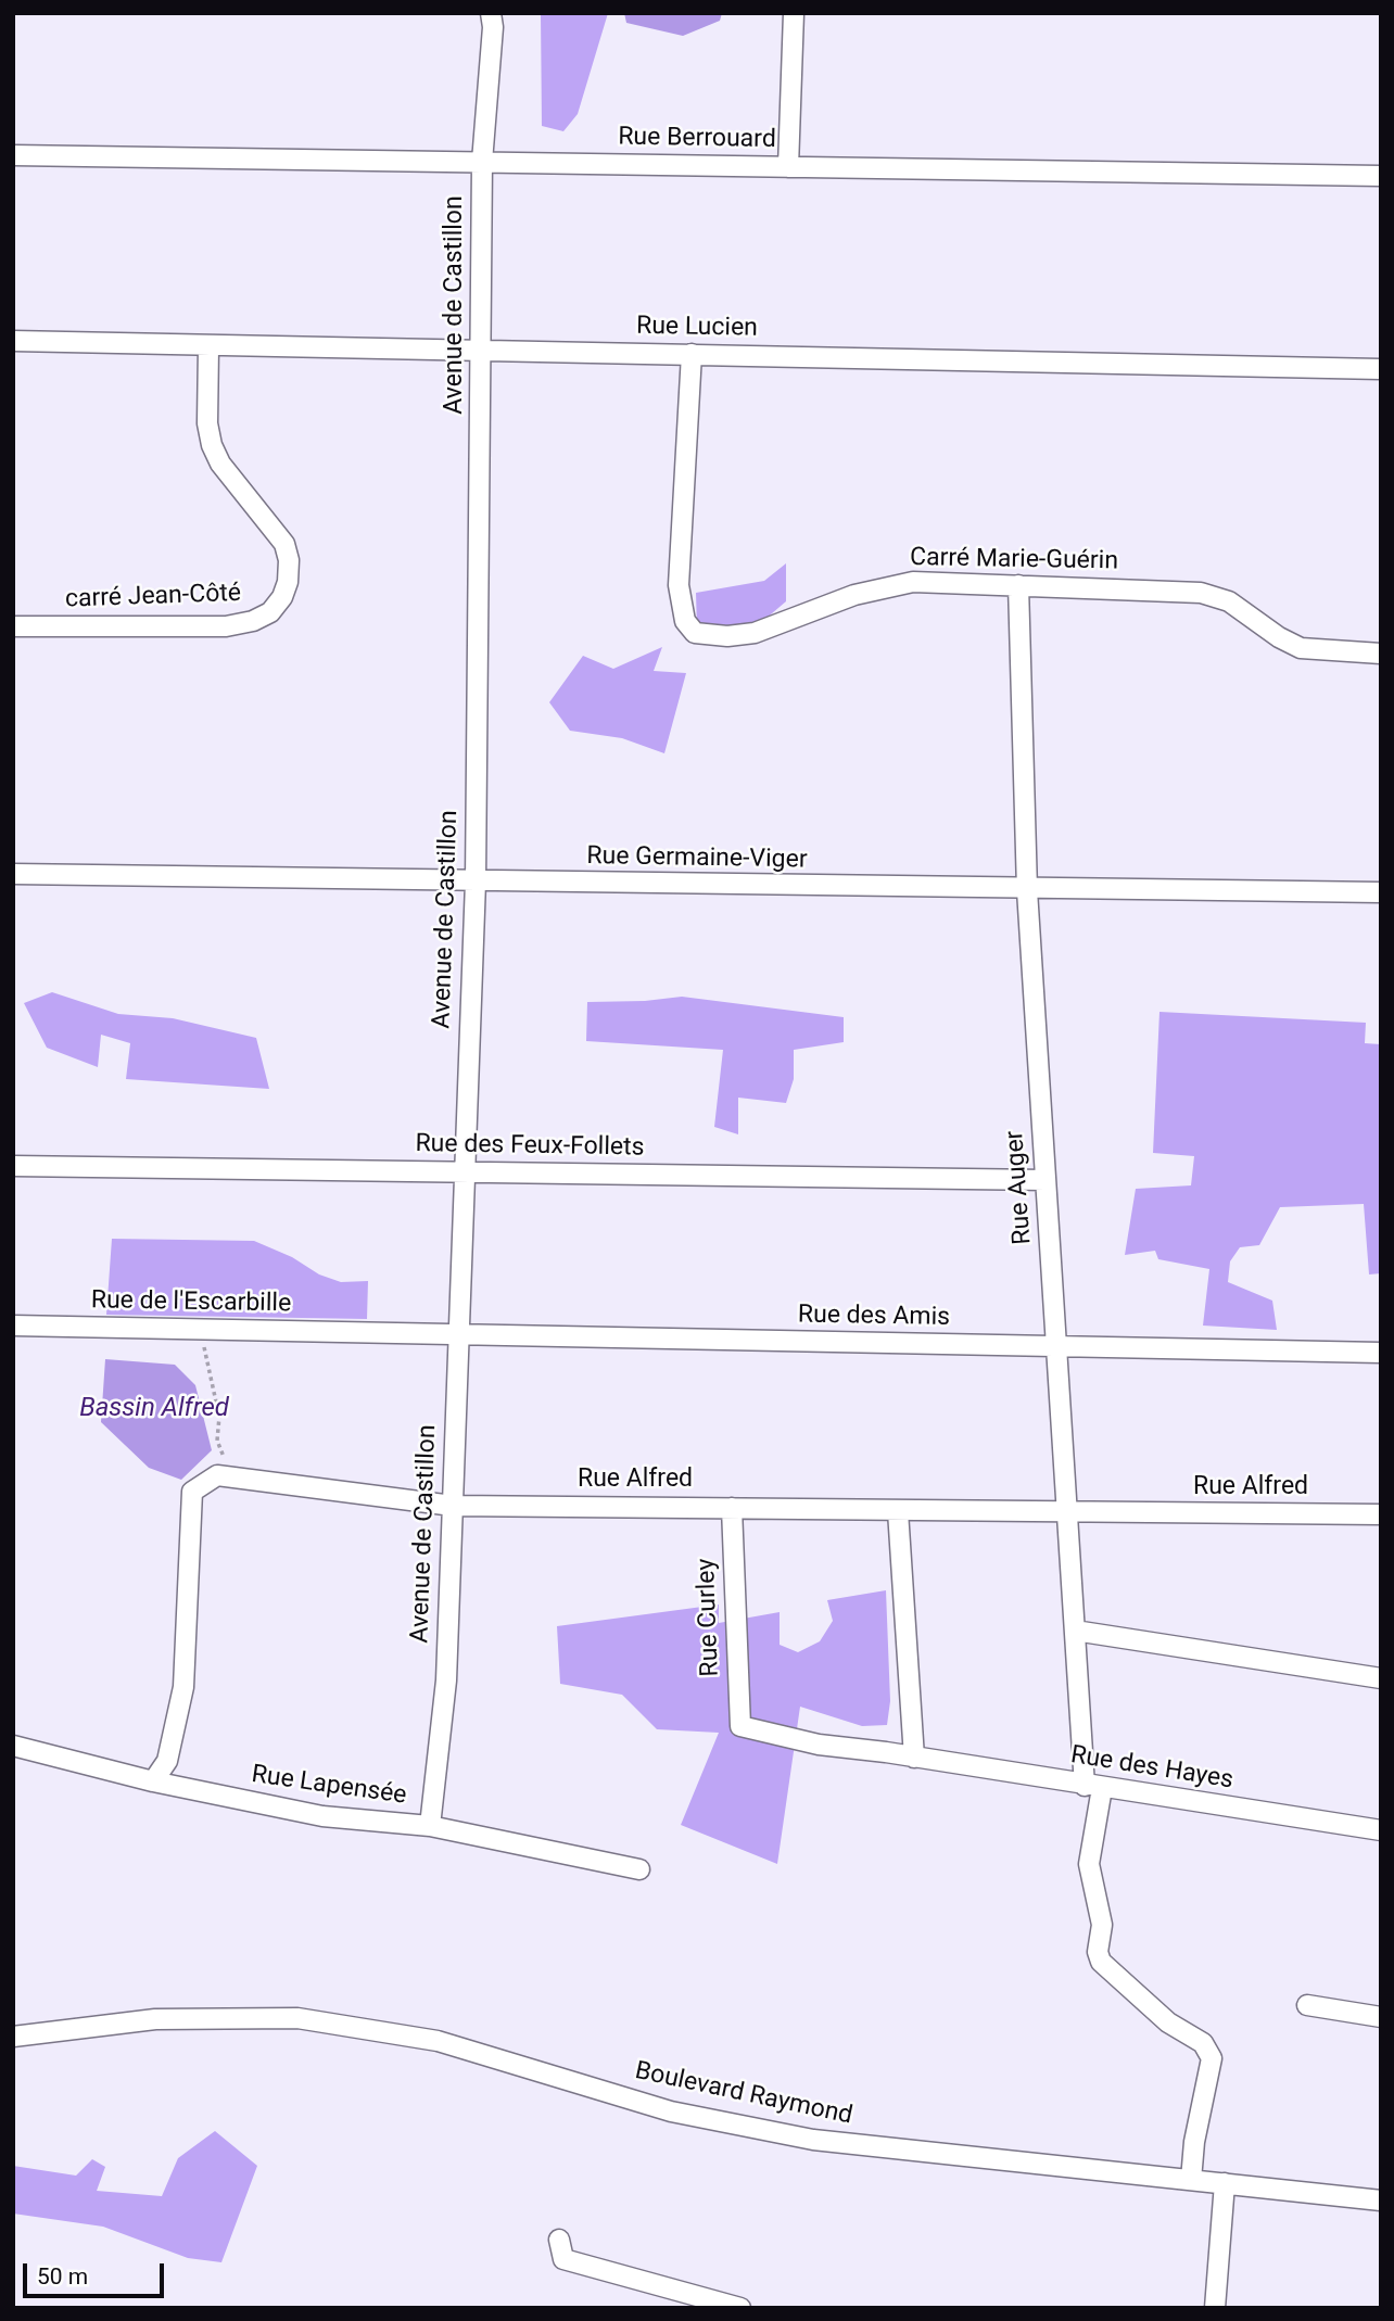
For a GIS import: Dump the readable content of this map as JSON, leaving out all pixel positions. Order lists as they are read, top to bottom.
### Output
{
  "streets": {
    "street": [
      "Rue Berrouard",
      "Avenue de Castillon",
      "Rue Lucien",
      "Carré Marie-Guérin",
      "carré Jean-Côté",
      "Rue Germaine-Viger",
      "Rue des Feux-Follets",
      "Rue Auger",
      "Rue de l'Escarbille",
      "Rue des Amis",
      "Rue Alfred",
      "Rue Curley",
      "Rue des Hayes",
      "Rue Lapensée",
      "Boulevard Raymond"
    ]
  },
  "crossings": [
    ["Rue Berrouard", "Avenue de Castillon"],
    ["Avenue de Castillon", "Rue Lucien"],
    ["Avenue de Castillon", "Rue Germaine-Viger"],
    ["Avenue de Castillon", "Rue des Feux-Follets"],
    ["Avenue de Castillon", "Rue des Amis"],
    ["Avenue de Castillon", "Rue Alfred"],
    ["Avenue de Castillon", "Rue Lapensée"],
    ["Rue Lucien", "Carré Marie-Guérin"],
    ["Rue Lucien", "carré Jean-Côté"],
    ["Carré Marie-Guérin", "Rue Auger"],
    ["Rue Germaine-Viger", "Rue Auger"],
    ["Rue des Feux-Follets", "Rue Auger"],
    ["Rue Auger", "Rue des Amis"],
    ["Rue Auger", "Rue Alfred"],
    ["Rue Auger", "Rue des Hayes"],
    ["Rue Auger", "Boulevard Raymond"],
    ["Rue de l'Escarbille", "Rue des Amis"],
    ["Rue Alfred", "Rue Curley"],
    ["Rue Curley", "Rue des Hayes"]
  ],
  "water": ["Bassin Alfred"],
  "scale_bar": "50 m"
}
